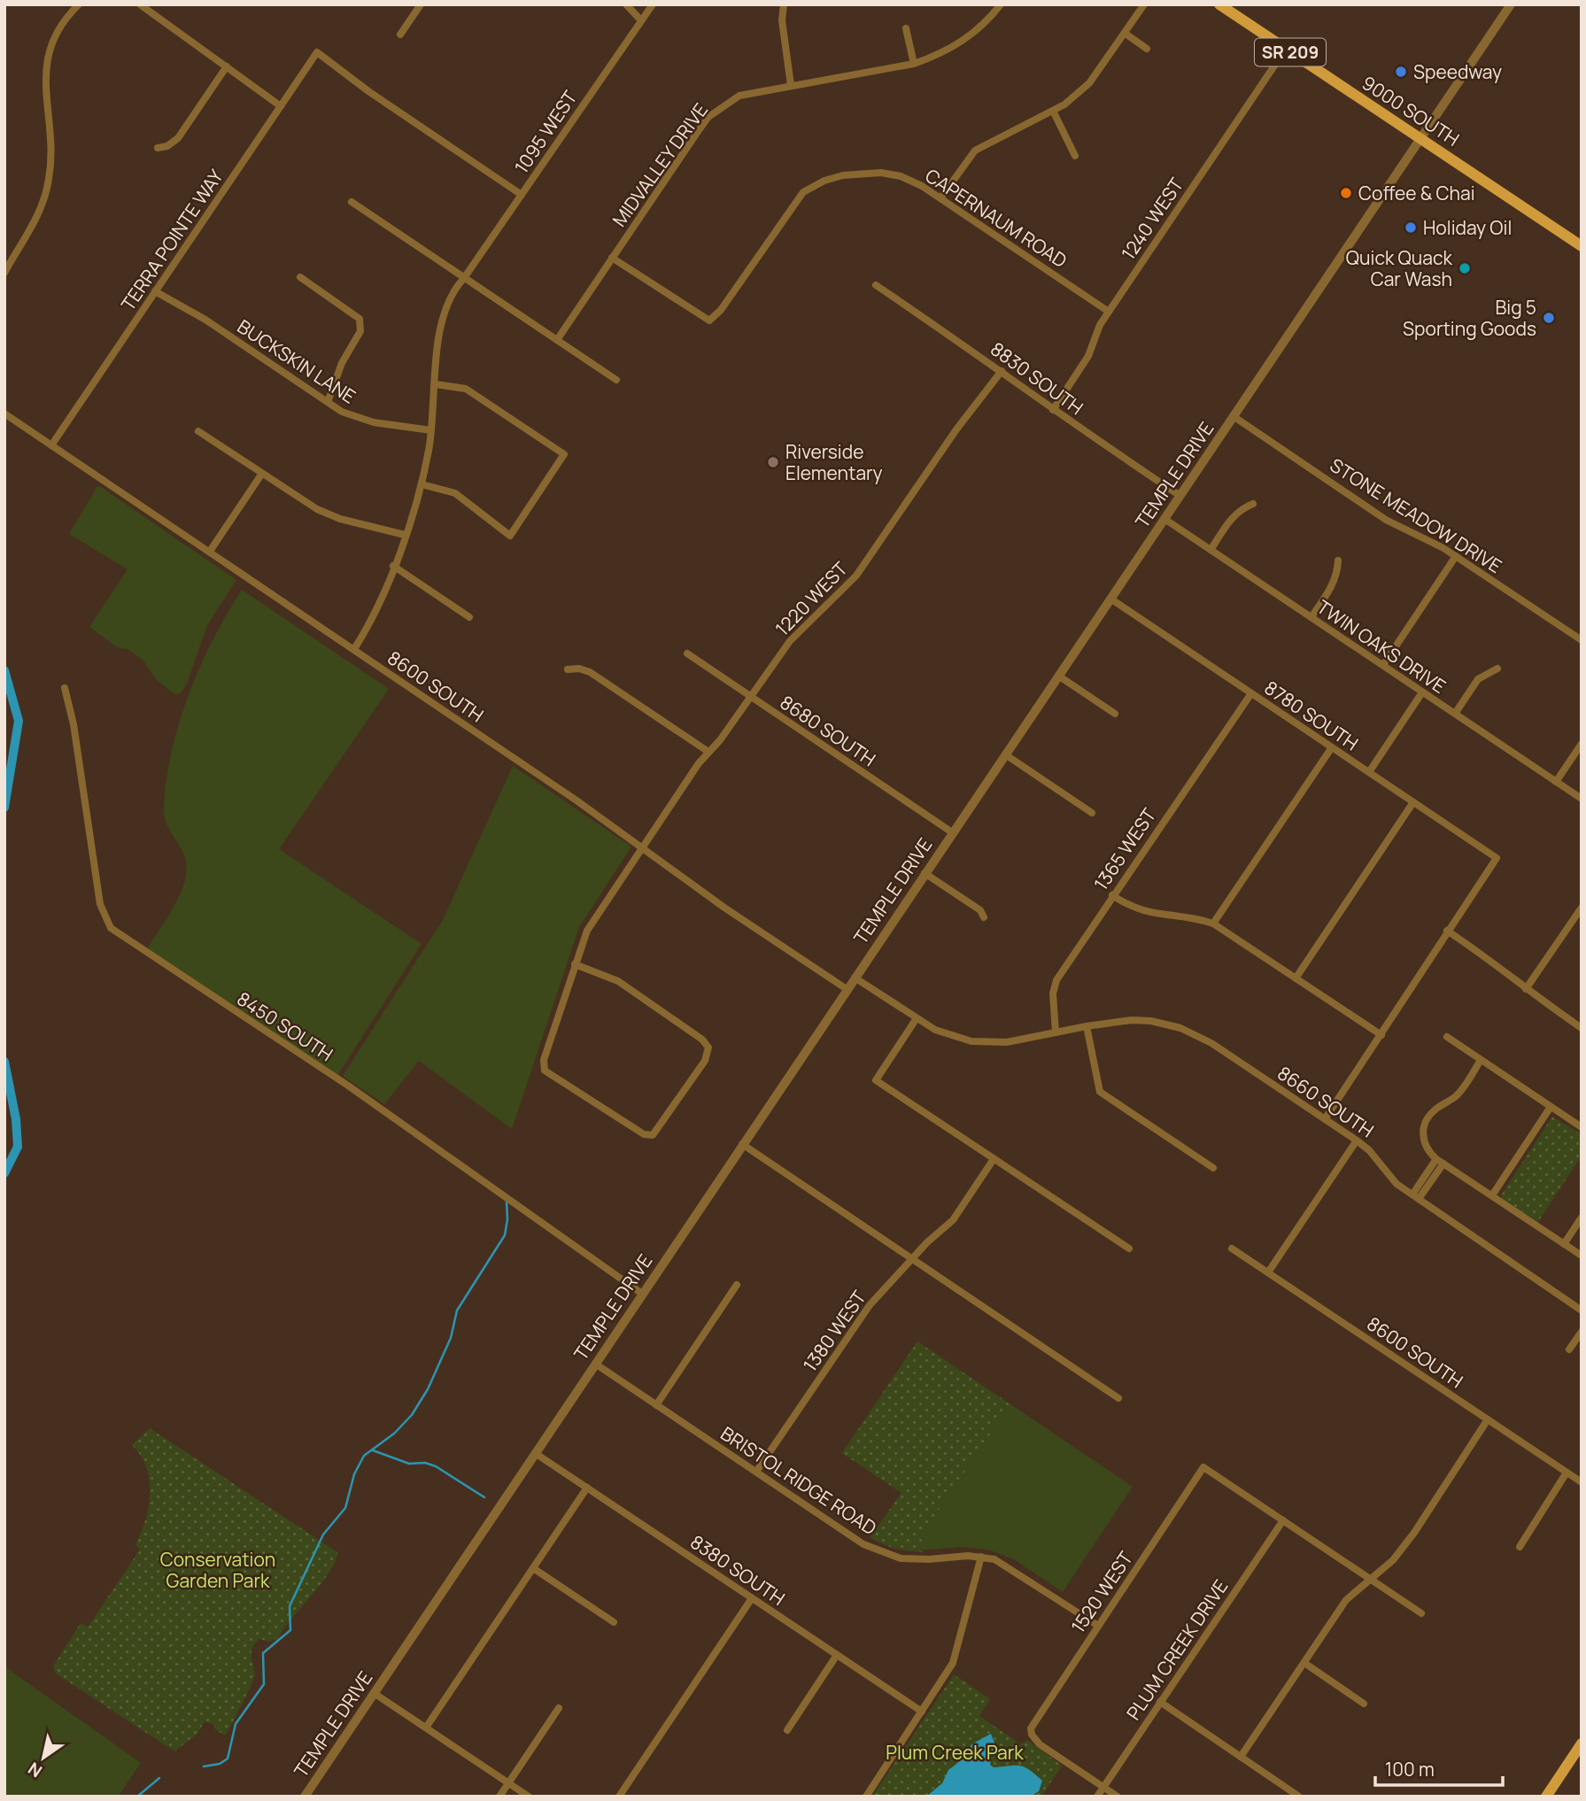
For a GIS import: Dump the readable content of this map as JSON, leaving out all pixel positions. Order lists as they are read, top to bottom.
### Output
{
  "streets": {
    "main road": ["SR 209", "9000 SOUTH"],
    "street": [
      "1095 WEST",
      "MIDVALLEY DRIVE",
      "CAPERNAUM ROAD",
      "1240 WEST",
      "TERRA POINTE WAY",
      "BUCKSKIN LANE",
      "8830 SOUTH",
      "TEMPLE DRIVE",
      "STONE MEADOW DRIVE",
      "1220 WEST",
      "TWIN OAKS DRIVE",
      "8600 SOUTH",
      "8780 SOUTH",
      "8680 SOUTH",
      "1365 WEST",
      "8450 SOUTH",
      "8660 SOUTH",
      "1380 WEST",
      "BRISTOL RIDGE ROAD",
      "8380 SOUTH",
      "1520 WEST",
      "PLUM CREEK DRIVE"
    ]
  },
  "crossings": [
    ["9000 SOUTH", "1240 WEST"],
    ["9000 SOUTH", "TEMPLE DRIVE"],
    ["1095 WEST", "TERRA POINTE WAY"],
    ["1095 WEST", "BUCKSKIN LANE"],
    ["1095 WEST", "8600 SOUTH"],
    ["MIDVALLEY DRIVE", "CAPERNAUM ROAD"],
    ["CAPERNAUM ROAD", "1240 WEST"],
    ["1240 WEST", "8830 SOUTH"],
    ["TERRA POINTE WAY", "BUCKSKIN LANE"],
    ["TERRA POINTE WAY", "8600 SOUTH"],
    ["8830 SOUTH", "TEMPLE DRIVE"],
    ["8830 SOUTH", "1220 WEST"],
    ["TEMPLE DRIVE", "STONE MEADOW DRIVE"],
    ["TEMPLE DRIVE", "TWIN OAKS DRIVE"],
    ["TEMPLE DRIVE", "8600 SOUTH"],
    ["TEMPLE DRIVE", "8780 SOUTH"],
    ["TEMPLE DRIVE", "8680 SOUTH"],
    ["TEMPLE DRIVE", "8450 SOUTH"],
    ["TEMPLE DRIVE", "8660 SOUTH"],
    ["TEMPLE DRIVE", "BRISTOL RIDGE ROAD"],
    ["TEMPLE DRIVE", "8380 SOUTH"],
    ["1220 WEST", "8600 SOUTH"],
    ["1220 WEST", "8680 SOUTH"],
    ["8780 SOUTH", "1365 WEST"],
    ["1365 WEST", "8660 SOUTH"],
    ["1380 WEST", "BRISTOL RIDGE ROAD"],
    ["BRISTOL RIDGE ROAD", "1520 WEST"],
    ["1520 WEST", "PLUM CREEK DRIVE"]
  ],
  "parks": ["Conservation Garden Park", "Plum Creek Park"],
  "places": [
    "Speedway",
    "Coffee & Chai",
    "Holiday Oil",
    "Quick Quack Car Wash",
    "Big 5 Sporting Goods",
    "Riverside Elementary"
  ],
  "scale_bar": "100 m",
  "north": "bottom left"
}
